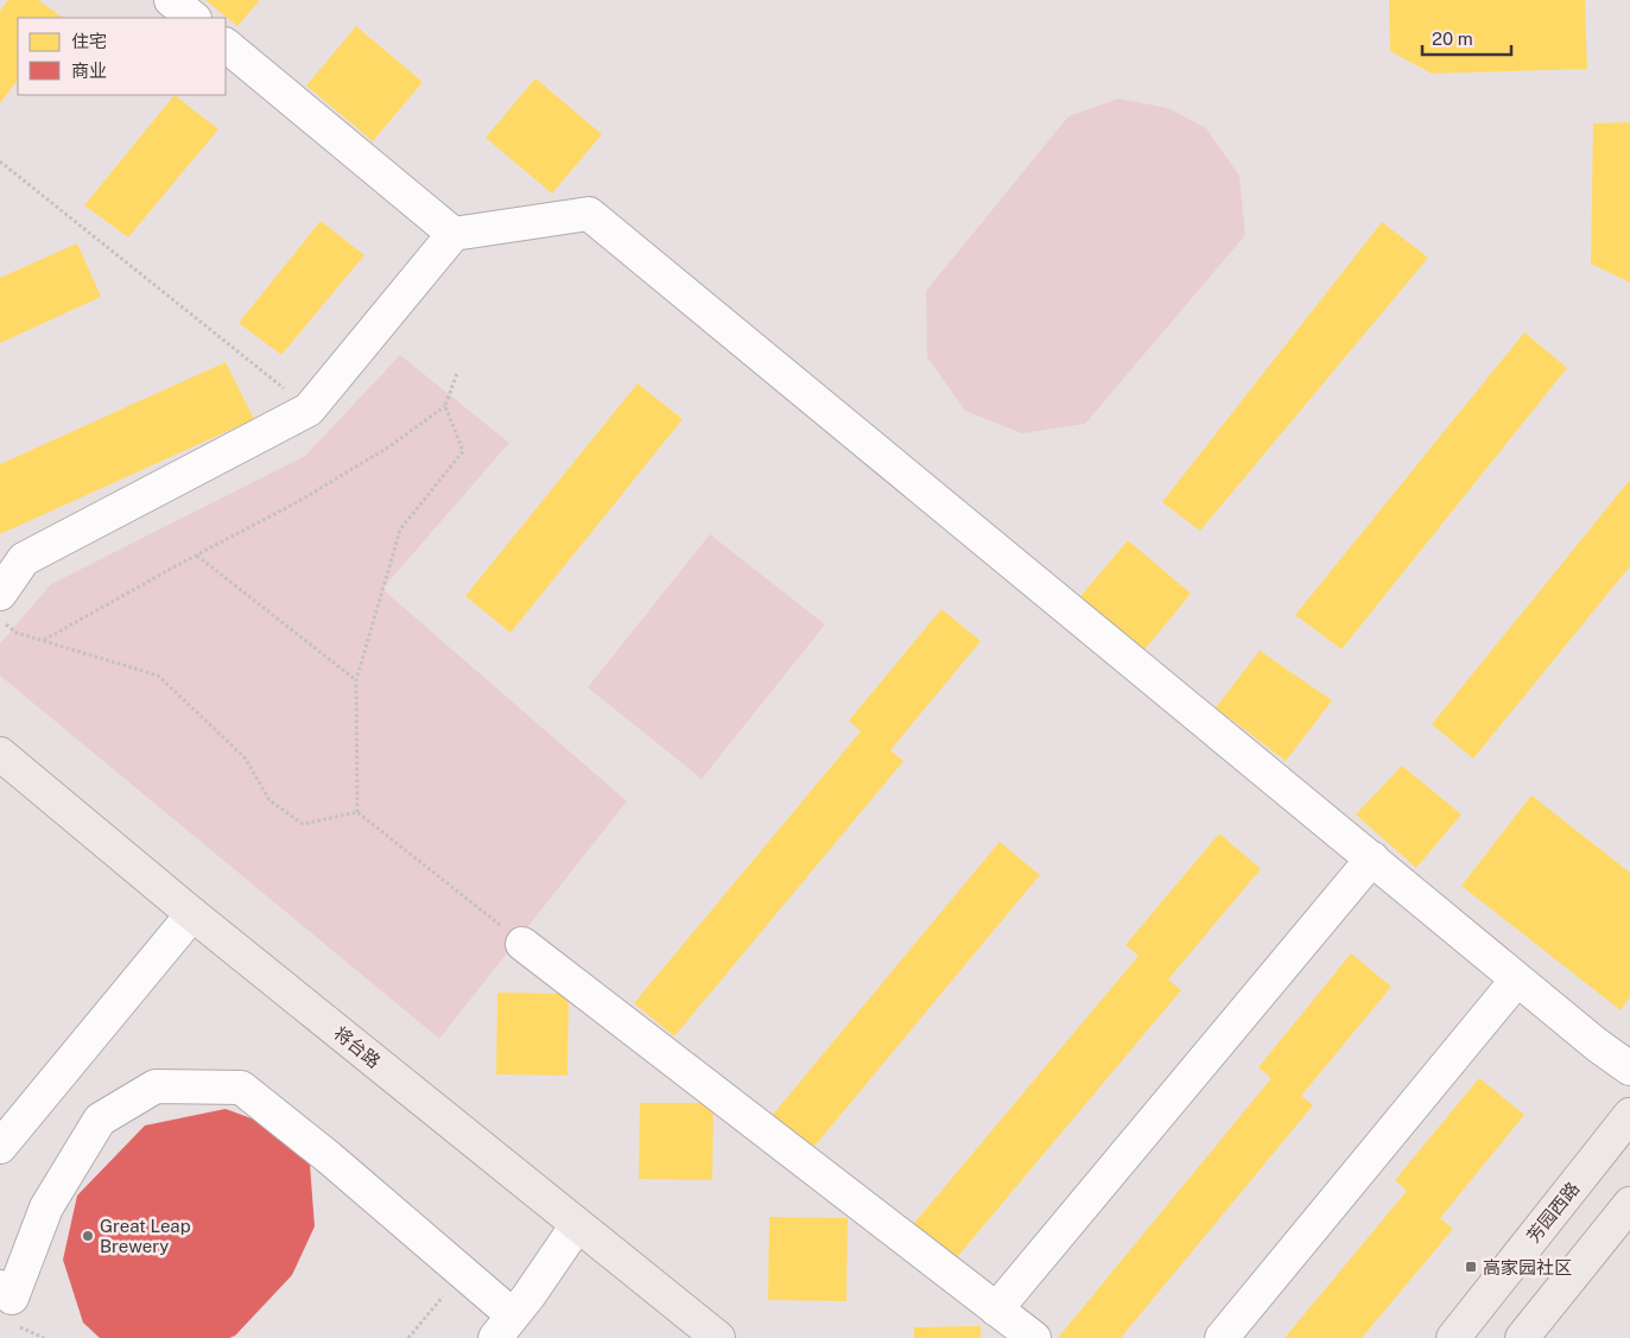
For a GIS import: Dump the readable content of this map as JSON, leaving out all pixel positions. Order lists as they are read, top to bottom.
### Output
{
  "streets": {
    "main road": ["将台路", "芳园西路"]
  },
  "places": {
    "other": ["Great Leap Brewery"],
    "transit": ["高家园社区"]
  },
  "legend": ["住宅", "商业"],
  "scale_bar": "20 m"
}
